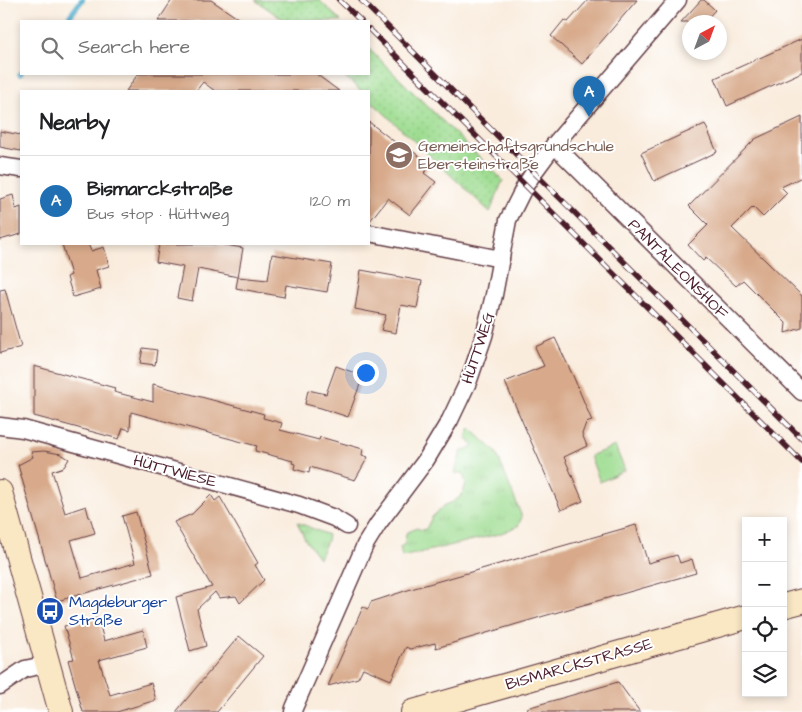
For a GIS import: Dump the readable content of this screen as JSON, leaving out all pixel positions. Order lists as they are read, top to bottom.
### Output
{
  "streets": {
    "main road": ["BISMARCKSTRASSE"],
    "street": ["PANTALEONSHOF", "HÜTTWEG", "HÜTTWIESE"]
  },
  "crossings": [
    ["PANTALEONSHOF", "HÜTTWEG"]
  ],
  "places": {
    "school or university": ["Gemeinschaftsgrundschule Ebersteinstraße"],
    "bus stop": ["Magdeburger Straße"]
  },
  "north": "top right",
  "page": {
    "search": "Search here",
    "pins": "A",
    "heading": "Nearby",
    "list": [
      {
        "mark": "A",
        "name": "Bismarckstraße",
        "note": "Bus stop · Hüttweg",
        "value": "120 m"
      }
    ],
    "map_buttons": ["+", "−"]
  }
}
